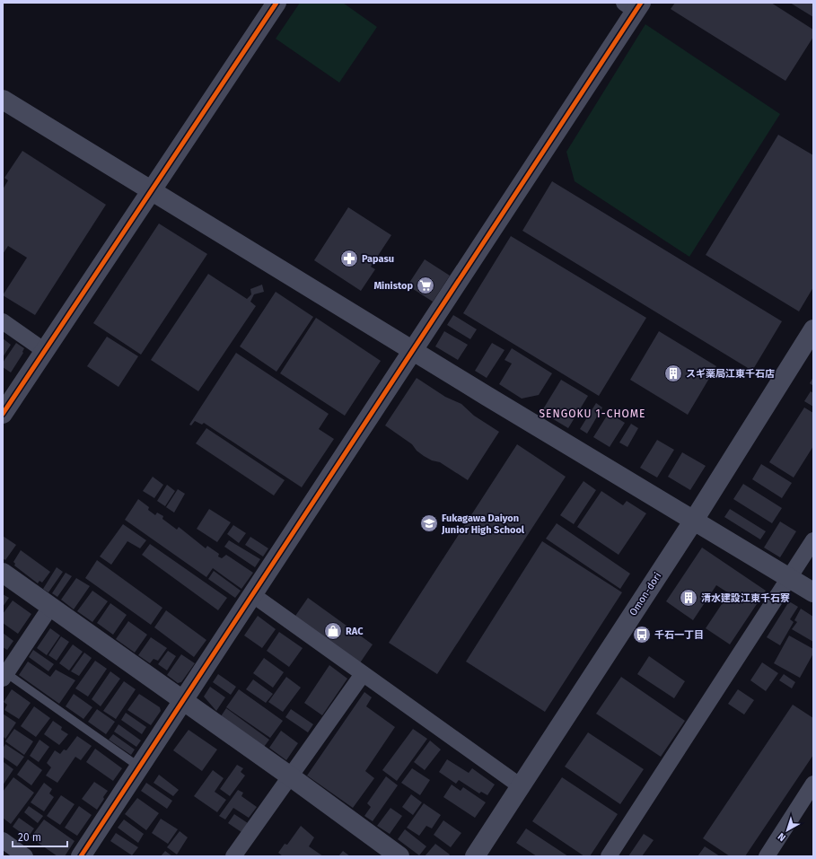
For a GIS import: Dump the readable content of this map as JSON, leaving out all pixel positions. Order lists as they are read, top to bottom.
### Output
{
  "streets": {
    "street": ["Omon-dori"]
  },
  "districts": ["SENGOKU 1-CHOME"],
  "places": {
    "pharmacy": ["Papasu"],
    "supermarket": ["Ministop"],
    "building": ["スギ薬局江東千石店", "清水建設江東千石寮"],
    "school or university": ["Fukagawa Daiyon Junior High School"],
    "shop": ["RAC"],
    "bus stop": ["千石一丁目"]
  },
  "scale_bar": "20 m",
  "north": "bottom left"
}
